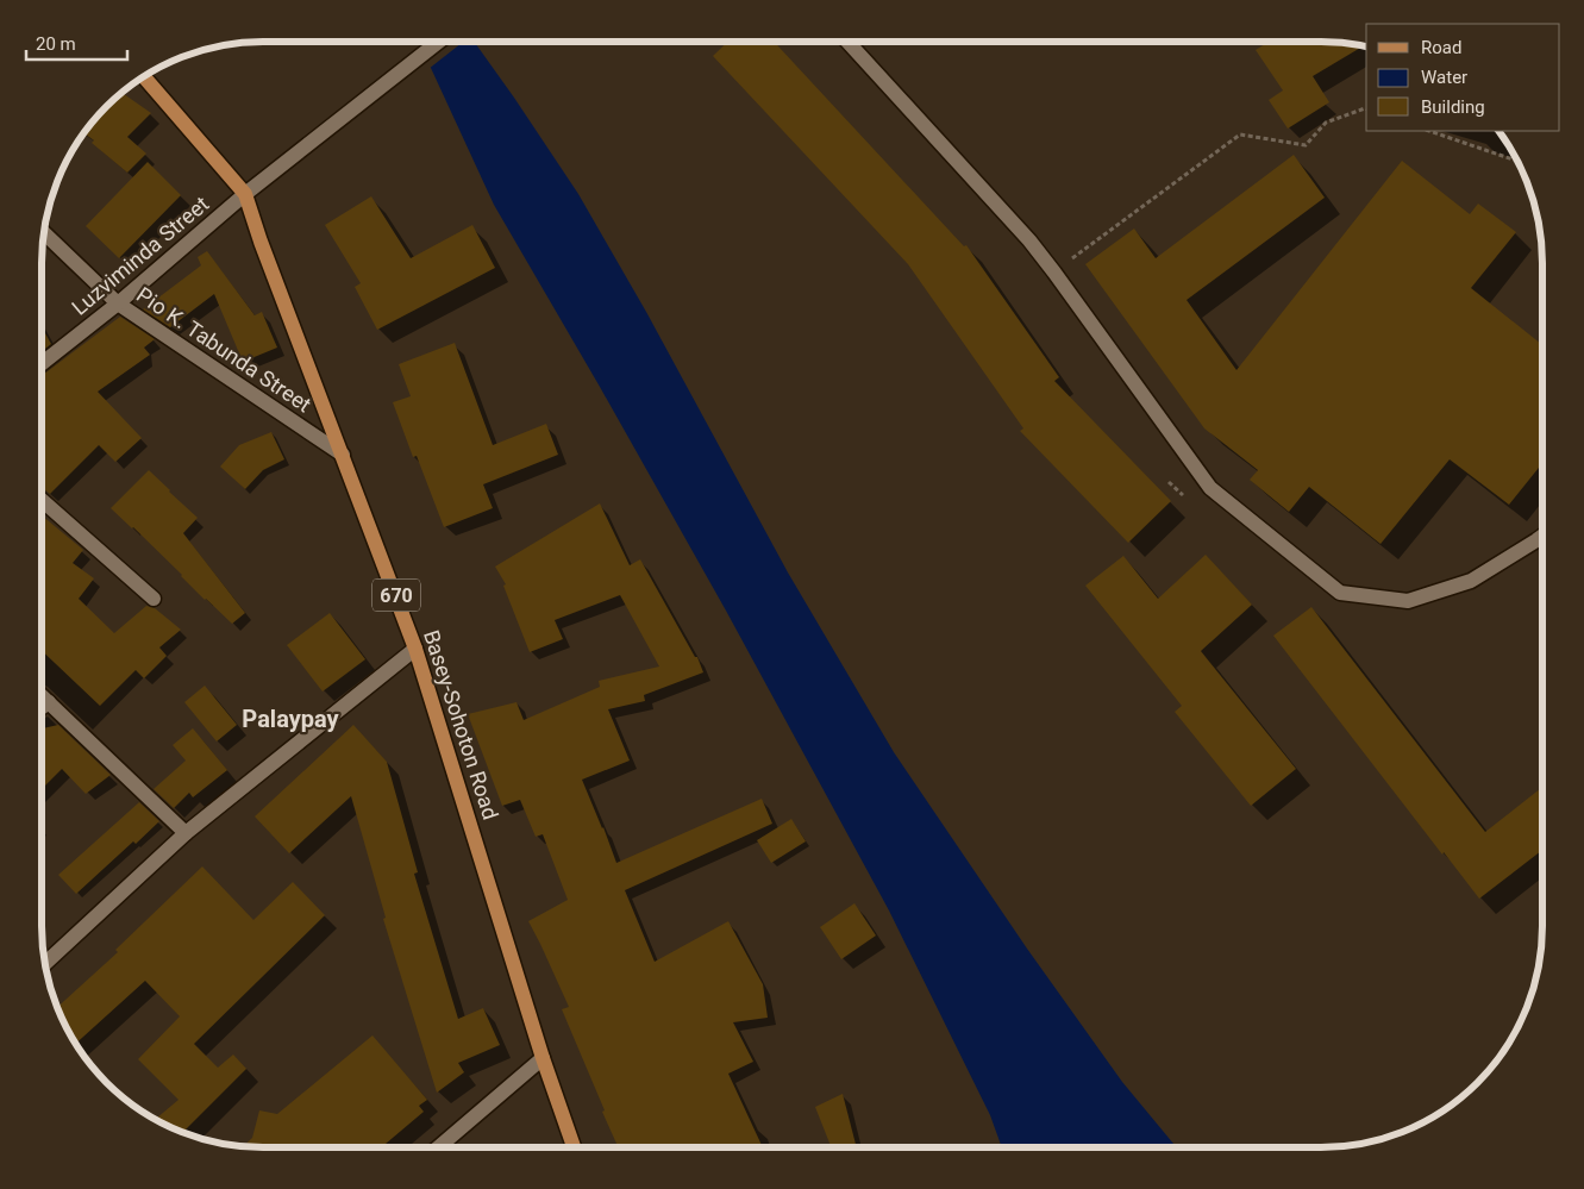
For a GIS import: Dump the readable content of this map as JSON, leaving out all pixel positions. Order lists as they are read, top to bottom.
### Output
{
  "streets": {
    "main road": ["670", "Basey-Sohoton Road"],
    "street": ["Luzviminda Street", "Pio K. Tabunda Street"]
  },
  "crossings": [
    ["Luzviminda Street", "Pio K. Tabunda Street"],
    ["Luzviminda Street", "Basey-Sohoton Road"],
    ["Pio K. Tabunda Street", "Basey-Sohoton Road"]
  ],
  "districts": ["Palaypay"],
  "legend": ["Road", "Water", "Building"],
  "scale_bar": "20 m"
}
